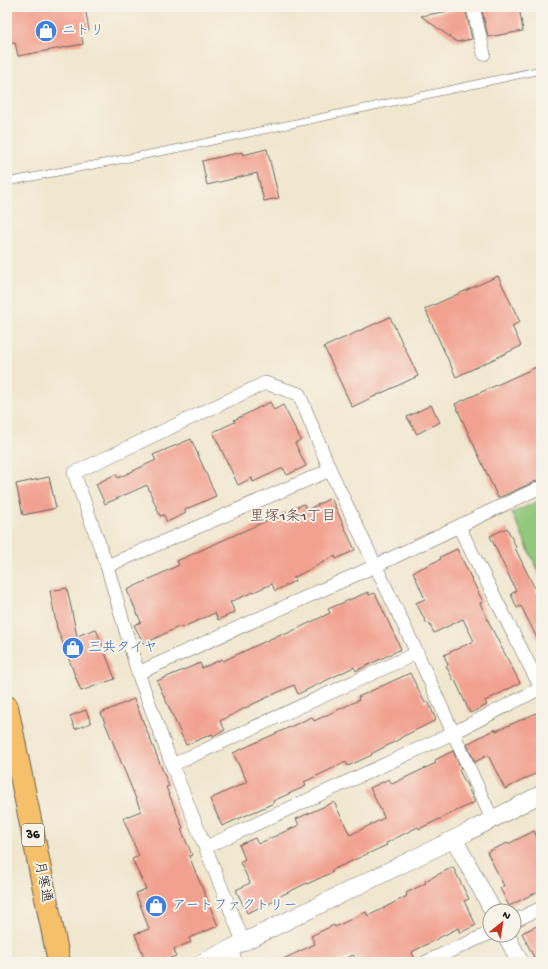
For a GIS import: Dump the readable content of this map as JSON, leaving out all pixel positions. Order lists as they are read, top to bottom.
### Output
{
  "streets": {
    "highway": ["36", "月寒通"]
  },
  "districts": ["里塚1条1丁目"],
  "places": {
    "shop": ["ニトリ", "三共タイヤ", "アートファクトリー"]
  },
  "north": "top right"
}
